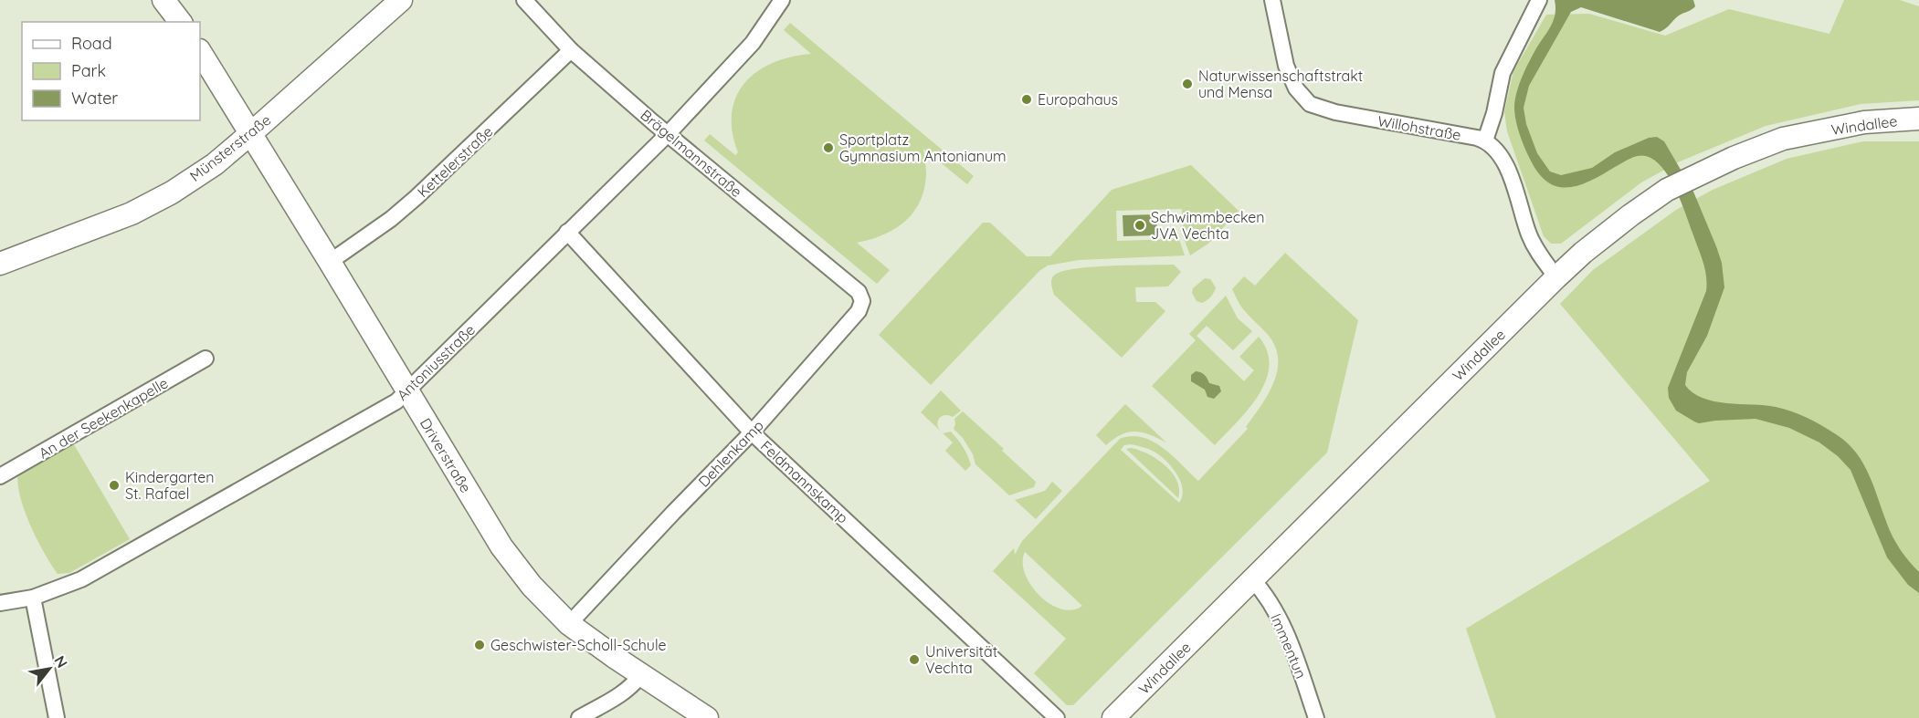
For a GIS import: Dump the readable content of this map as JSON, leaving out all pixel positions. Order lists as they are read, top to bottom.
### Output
{
  "streets": {
    "main road": ["Windallee", "Münsterstraße", "Driverstraße"],
    "street": [
      "Willohstraße",
      "Brägelmannstraße",
      "Kettelerstraße",
      "Antoniusstraße",
      "An der Seekenkapelle",
      "Dehlenkamp",
      "Feldmannskamp",
      "Immentun"
    ]
  },
  "crossings": [
    ["Windallee", "Immentun"],
    ["Münsterstraße", "Driverstraße"],
    ["Brägelmannstraße", "Kettelerstraße"],
    ["Brägelmannstraße", "Antoniusstraße"],
    ["Brägelmannstraße", "Dehlenkamp"],
    ["Kettelerstraße", "Driverstraße"],
    ["Antoniusstraße", "Driverstraße"],
    ["Antoniusstraße", "Feldmannskamp"],
    ["Dehlenkamp", "Driverstraße"],
    ["Dehlenkamp", "Feldmannskamp"]
  ],
  "places": [
    "Naturwissenschaftstrakt und Mensa",
    "Europahaus",
    "Sportplatz Gymnasium Antonianum",
    "Schwimmbecken JVA Vechta",
    "Kindergarten St. Rafael",
    "Geschwister-Scholl-Schule",
    "Universität Vechta"
  ],
  "legend": ["Road", "Park", "Water"],
  "north": "top right"
}
